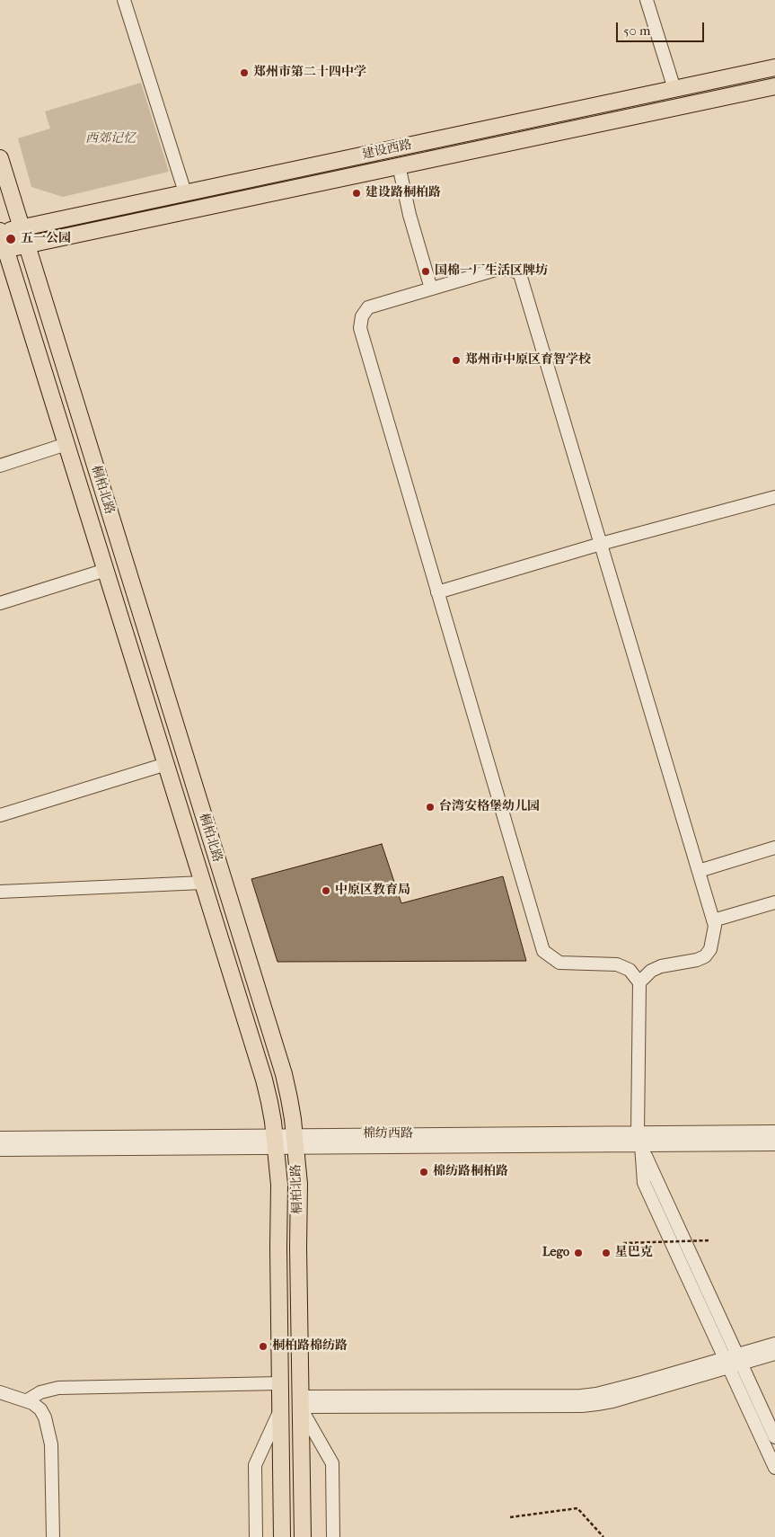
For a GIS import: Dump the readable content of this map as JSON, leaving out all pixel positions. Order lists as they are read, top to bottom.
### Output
{
  "streets": {
    "main road": ["建设西路", "桐柏北路"],
    "street": ["棉纺西路"]
  },
  "crossings": [
    ["建设西路", "桐柏北路"],
    ["桐柏北路", "棉纺西路"]
  ],
  "parks": ["西郊记忆"],
  "places": [
    "郑州市第二十四中学",
    "建设路桐柏路",
    "五一公园",
    "国棉一厂生活区牌坊",
    "郑州市中原区育智学校",
    "台湾安格堡幼儿园",
    "中原区教育局",
    "棉纺路桐柏路",
    "Lego",
    "星巴克",
    "桐柏路棉纺路"
  ],
  "scale_bar": "50 m"
}
